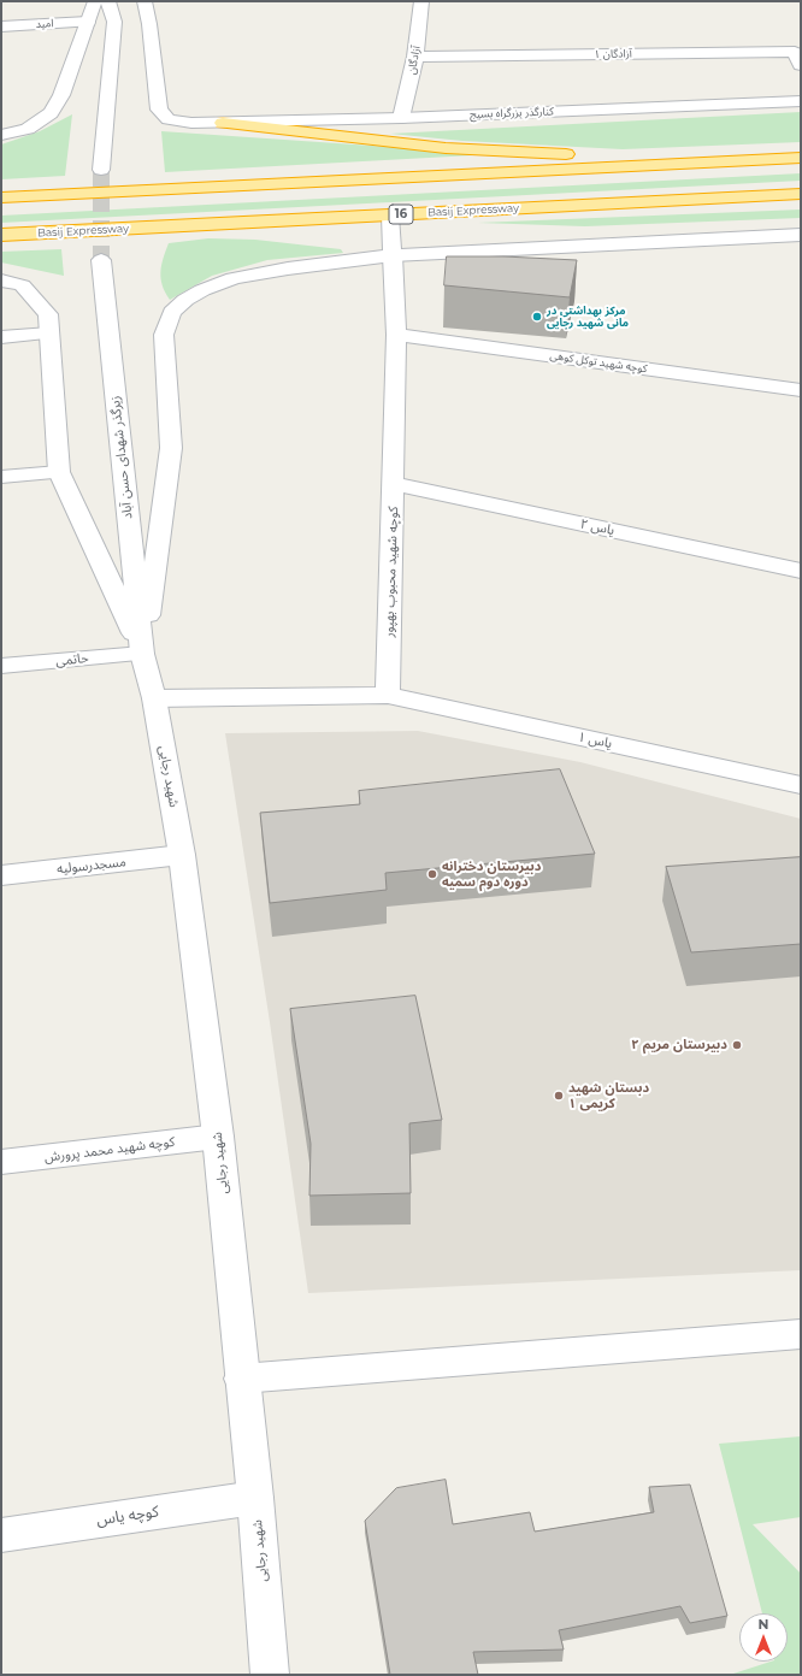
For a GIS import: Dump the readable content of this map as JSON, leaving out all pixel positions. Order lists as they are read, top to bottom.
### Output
{
  "streets": {
    "highway": ["Basij Expressway", "16"],
    "street": [
      "امید",
      "آزادگان ۱",
      "آزادگان",
      "کنارگذر بزرگراه بسیج",
      "کوچه شهید توکل کوهی",
      "زیرگذر شهدای حسن آباد",
      "یاس ۲",
      "کوچه شهید محبوب بهپور",
      "حاتمی",
      "یاس ۱",
      "شهید رجایی",
      "مسجدرسولیه",
      "کوچه شهید محمد پرورش",
      "کوچه یاس"
    ]
  },
  "crossings": [
    ["آزادگان ۱", "آزادگان"],
    ["آزادگان", "کنارگذر بزرگراه بسیج"],
    ["Basij Expressway", "کوچه شهید محبوب بهپور"],
    ["کوچه شهید توکل کوهی", "کوچه شهید محبوب بهپور"],
    ["زیرگذر شهدای حسن آباد", "حاتمی"],
    ["زیرگذر شهدای حسن آباد", "شهید رجایی"],
    ["یاس ۲", "کوچه شهید محبوب بهپور"],
    ["کوچه شهید محبوب بهپور", "یاس ۱"],
    ["حاتمی", "شهید رجایی"],
    ["شهید رجایی", "مسجدرسولیه"],
    ["شهید رجایی", "کوچه شهید محمد پرورش"],
    ["شهید رجایی", "کوچه یاس"]
  ],
  "places": [
    "مرکز بهداشتی در مانی شهید رجایی",
    "دبیرستان دخترانه دوره دوم سمیه",
    "دبیرستان مریم ۲",
    "دبستان شهید کریمی ۱"
  ],
  "north": "top"
}
